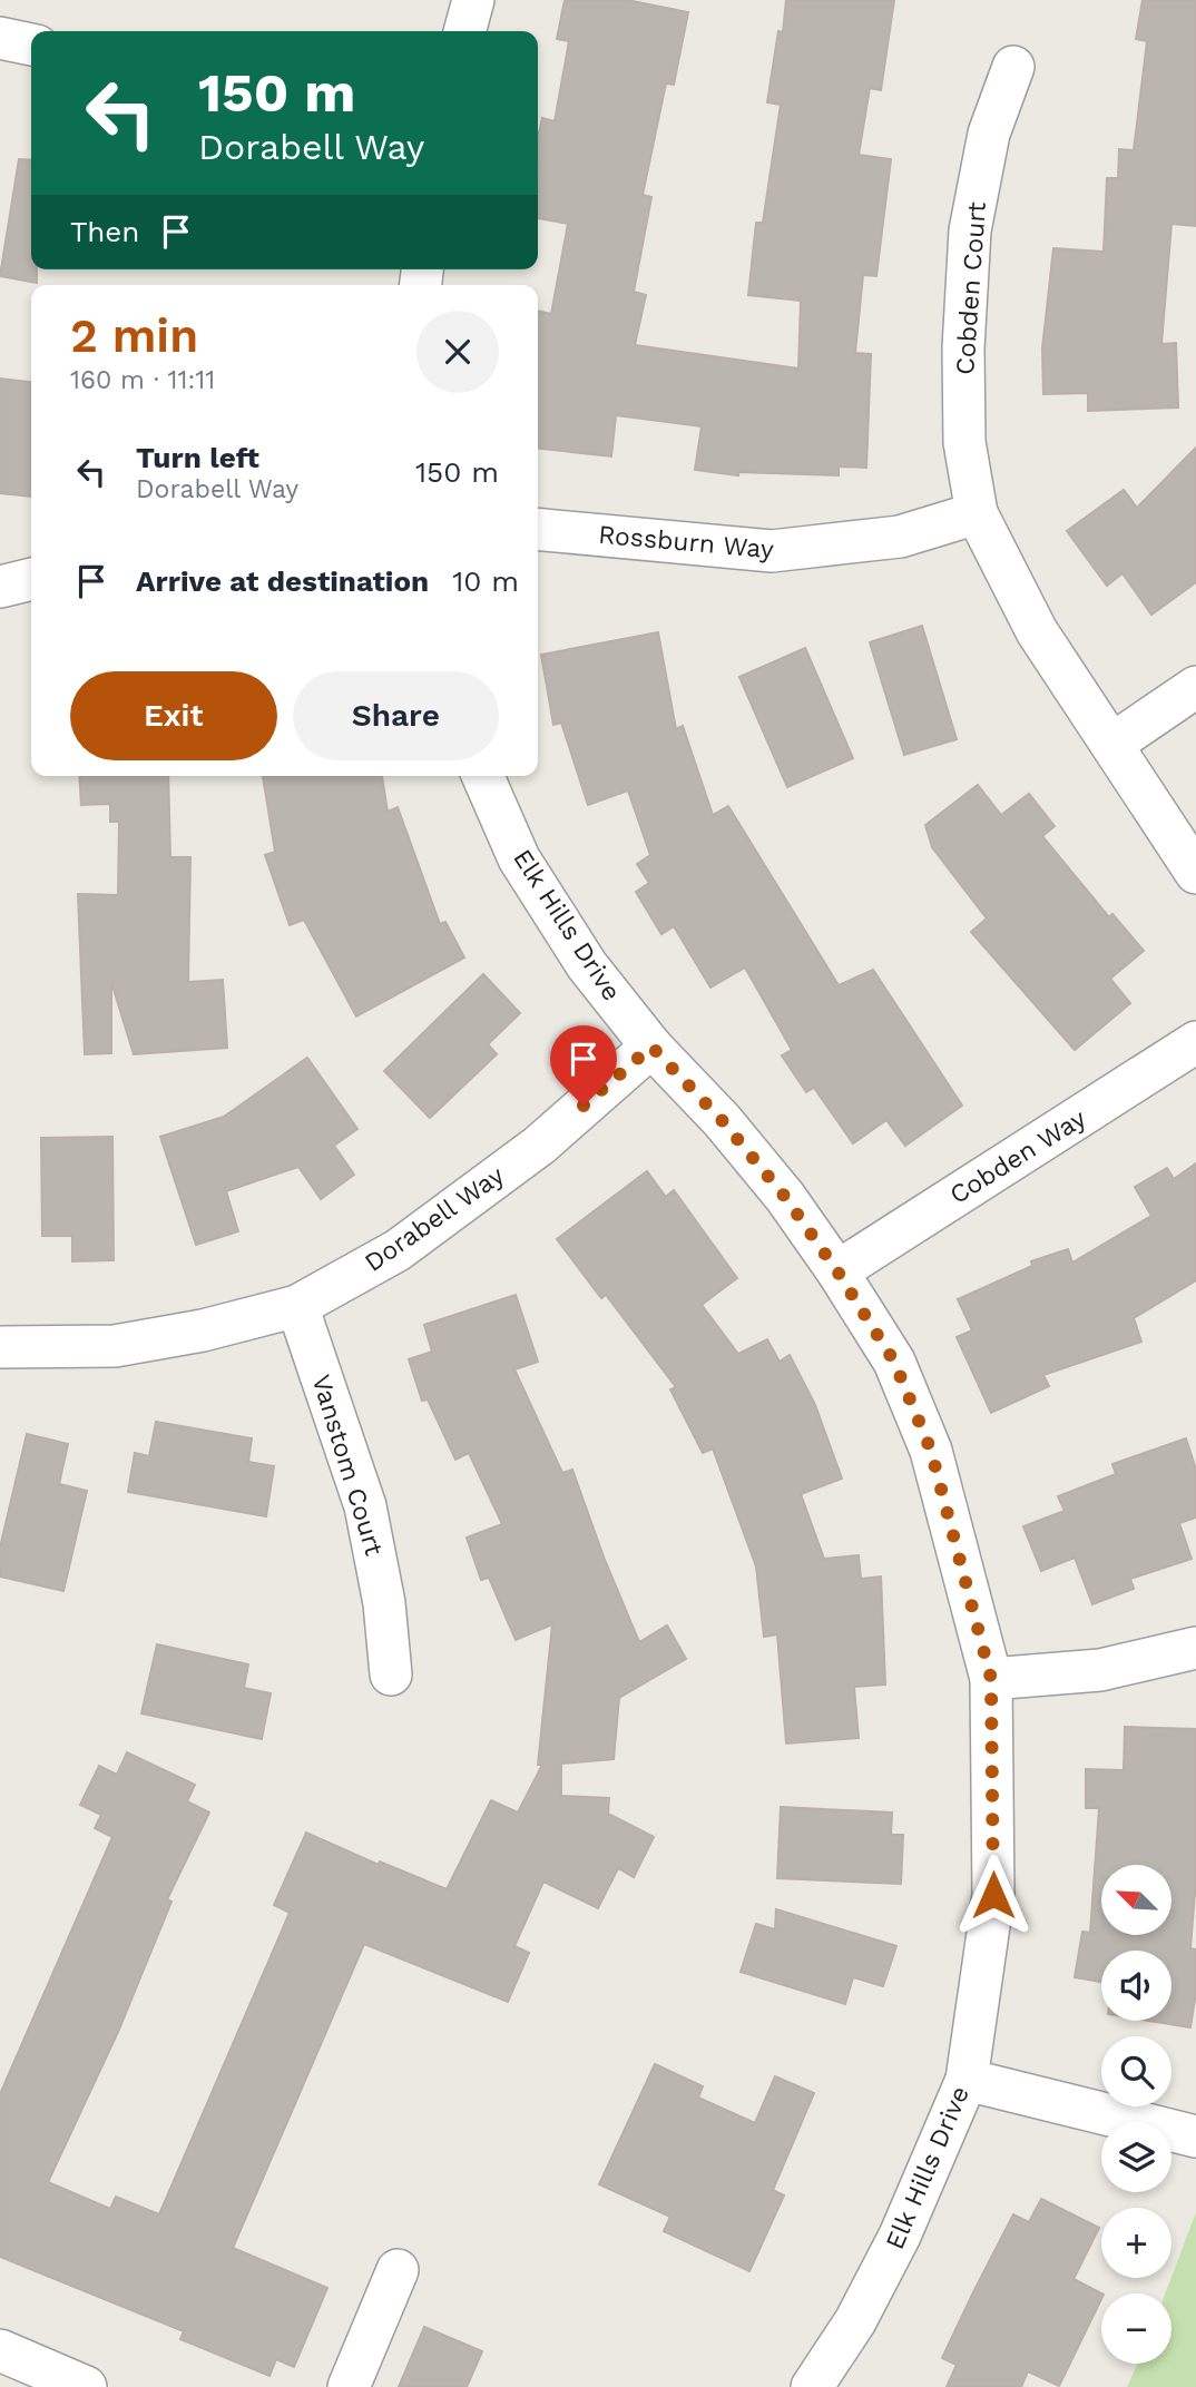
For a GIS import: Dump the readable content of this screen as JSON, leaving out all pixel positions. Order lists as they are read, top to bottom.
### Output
{
  "streets": {
    "street": [
      "Cobden Court",
      "Rossburn Way",
      "Elk Hills Drive",
      "Cobden Way",
      "Dorabell Way",
      "Vanstom Court"
    ]
  },
  "crossings": [
    ["Cobden Court", "Rossburn Way"],
    ["Elk Hills Drive", "Cobden Way"],
    ["Elk Hills Drive", "Dorabell Way"],
    ["Dorabell Way", "Vanstom Court"]
  ],
  "north": "top left",
  "page": {
    "turn": ["150 m", "Dorabell Way"],
    "then": "Then",
    "heading": ["2 min", "160 m · 11:11"],
    "list": [
      {
        "name": "Turn left",
        "note": "Dorabell Way",
        "value": "150 m"
      },
      {
        "name": "Arrive at destination",
        "value": "10 m"
      }
    ],
    "buttons": ["Exit", "Share"],
    "map_buttons": ["+", "−"]
  }
}
